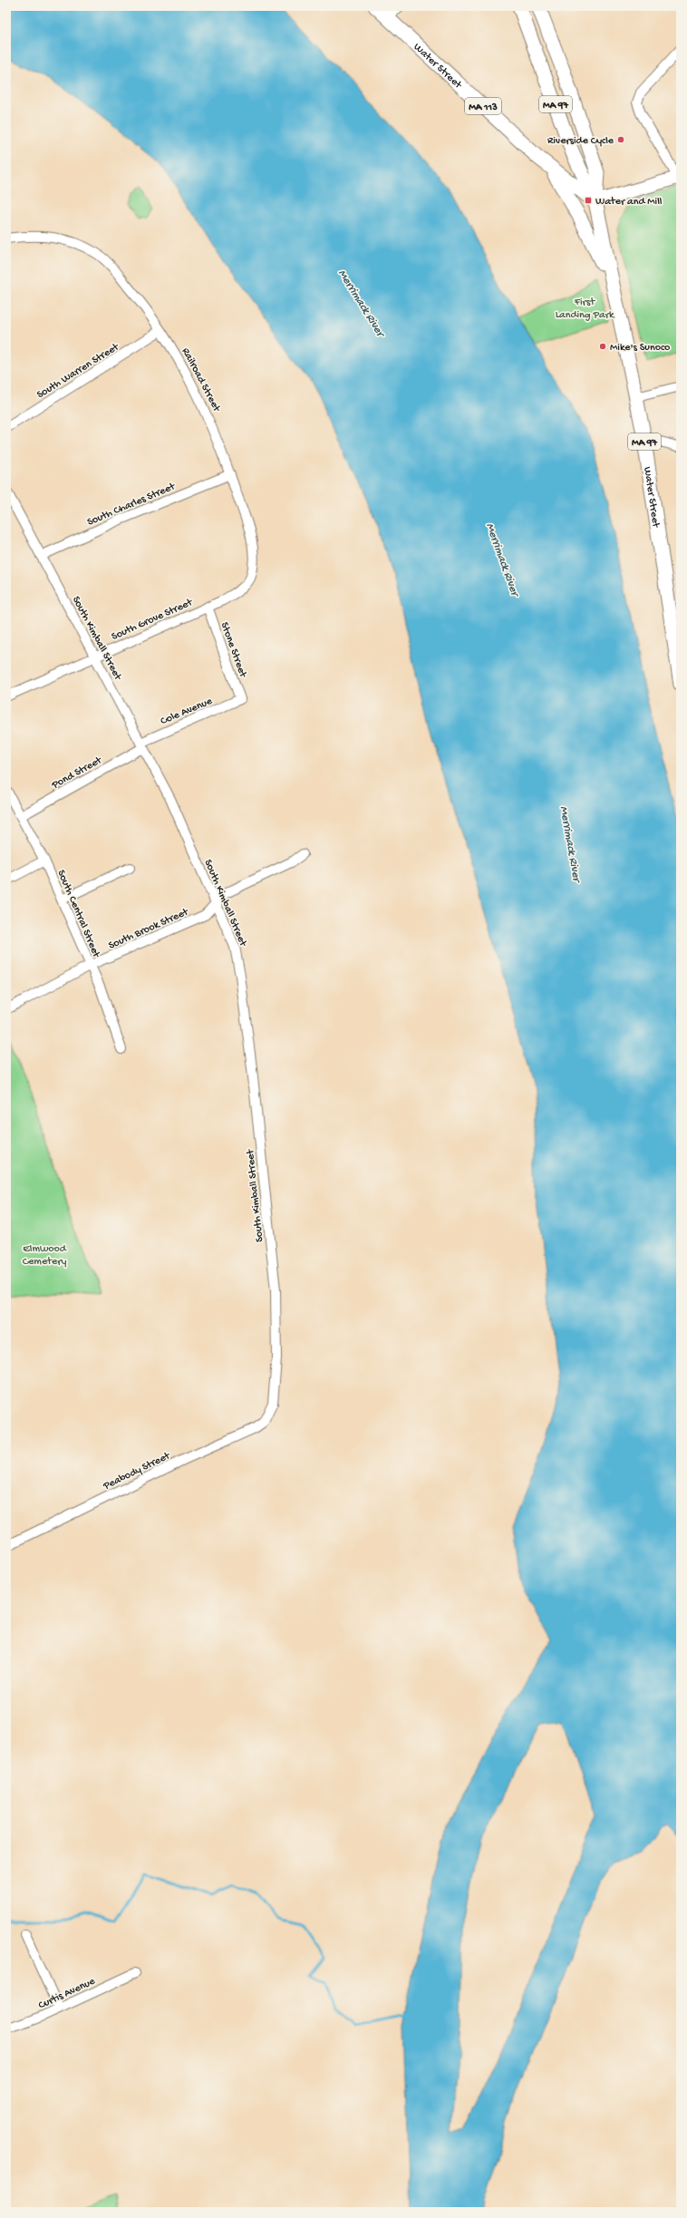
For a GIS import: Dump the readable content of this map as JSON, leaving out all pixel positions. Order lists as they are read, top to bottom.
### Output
{
  "streets": {
    "main road": ["Water Street", "MA 97", "MA 113"],
    "street": [
      "South Warren Street",
      "Railroad Street",
      "South Charles Street",
      "South Grove Street",
      "South Kimball Street",
      "Stone Street",
      "Cole Avenue",
      "Pond Street",
      "South Central Street",
      "South Brook Street",
      "Peabody Street",
      "Curtis Avenue"
    ]
  },
  "crossings": [
    ["Water Street", "MA 97"],
    ["South Warren Street", "Railroad Street"],
    ["Railroad Street", "South Charles Street"],
    ["Railroad Street", "South Grove Street"],
    ["South Charles Street", "South Kimball Street"],
    ["South Grove Street", "South Kimball Street"],
    ["South Grove Street", "Stone Street"],
    ["South Kimball Street", "Cole Avenue"],
    ["South Kimball Street", "Pond Street"],
    ["South Kimball Street", "South Brook Street"],
    ["South Kimball Street", "Peabody Street"],
    ["Stone Street", "Cole Avenue"],
    ["Cole Avenue", "Pond Street"],
    ["Pond Street", "South Central Street"],
    ["South Central Street", "South Brook Street"]
  ],
  "water": ["Merrimack River"],
  "parks": ["First Landing Park", "Elmwood Cemetery"],
  "places": {
    "other": ["Riverside Cycle", "Mike's Sunoco"],
    "transit": ["Water and Mill"]
  }
}
